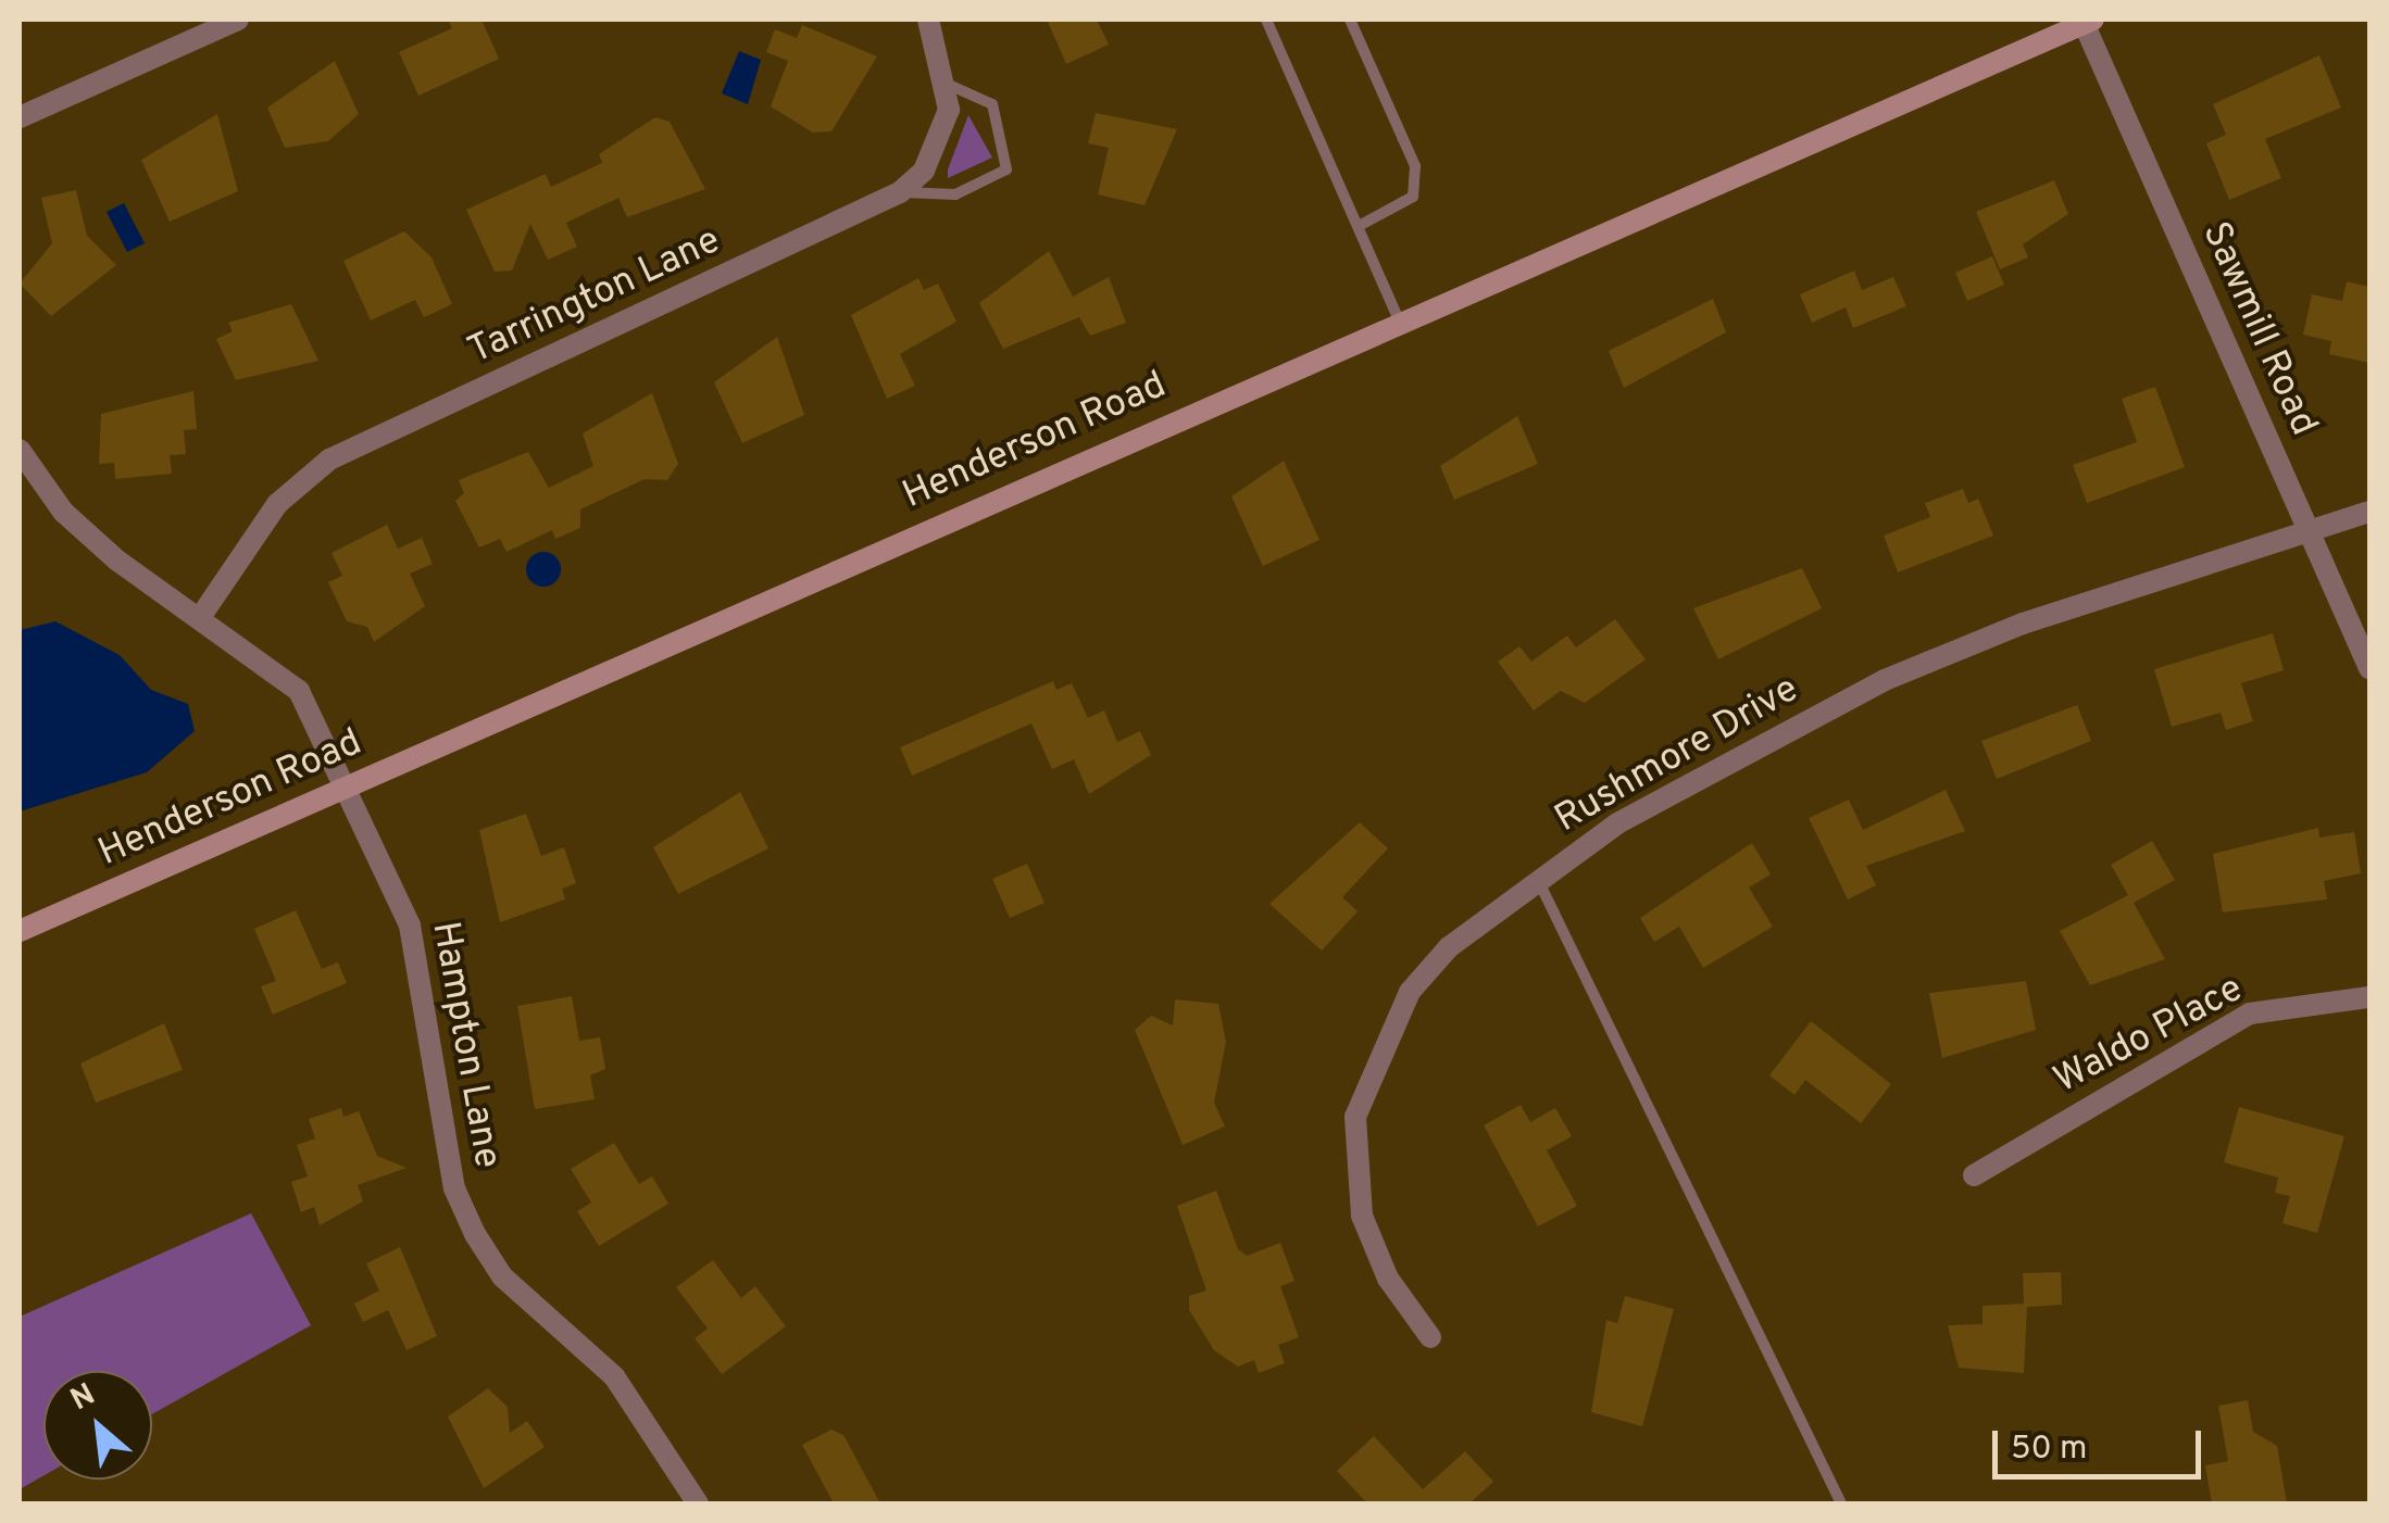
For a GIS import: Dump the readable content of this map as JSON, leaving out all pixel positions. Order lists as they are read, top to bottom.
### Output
{
  "streets": {
    "main road": ["Henderson Road"],
    "street": [
      "Tarrington Lane",
      "Sawmill Road",
      "Rushmore Drive",
      "Waldo Place",
      "Hampton Lane"
    ]
  },
  "crossings": [
    ["Sawmill Road", "Henderson Road"],
    ["Sawmill Road", "Rushmore Drive"],
    ["Henderson Road", "Hampton Lane"]
  ],
  "scale_bar": "50 m",
  "north": "top left"
}
